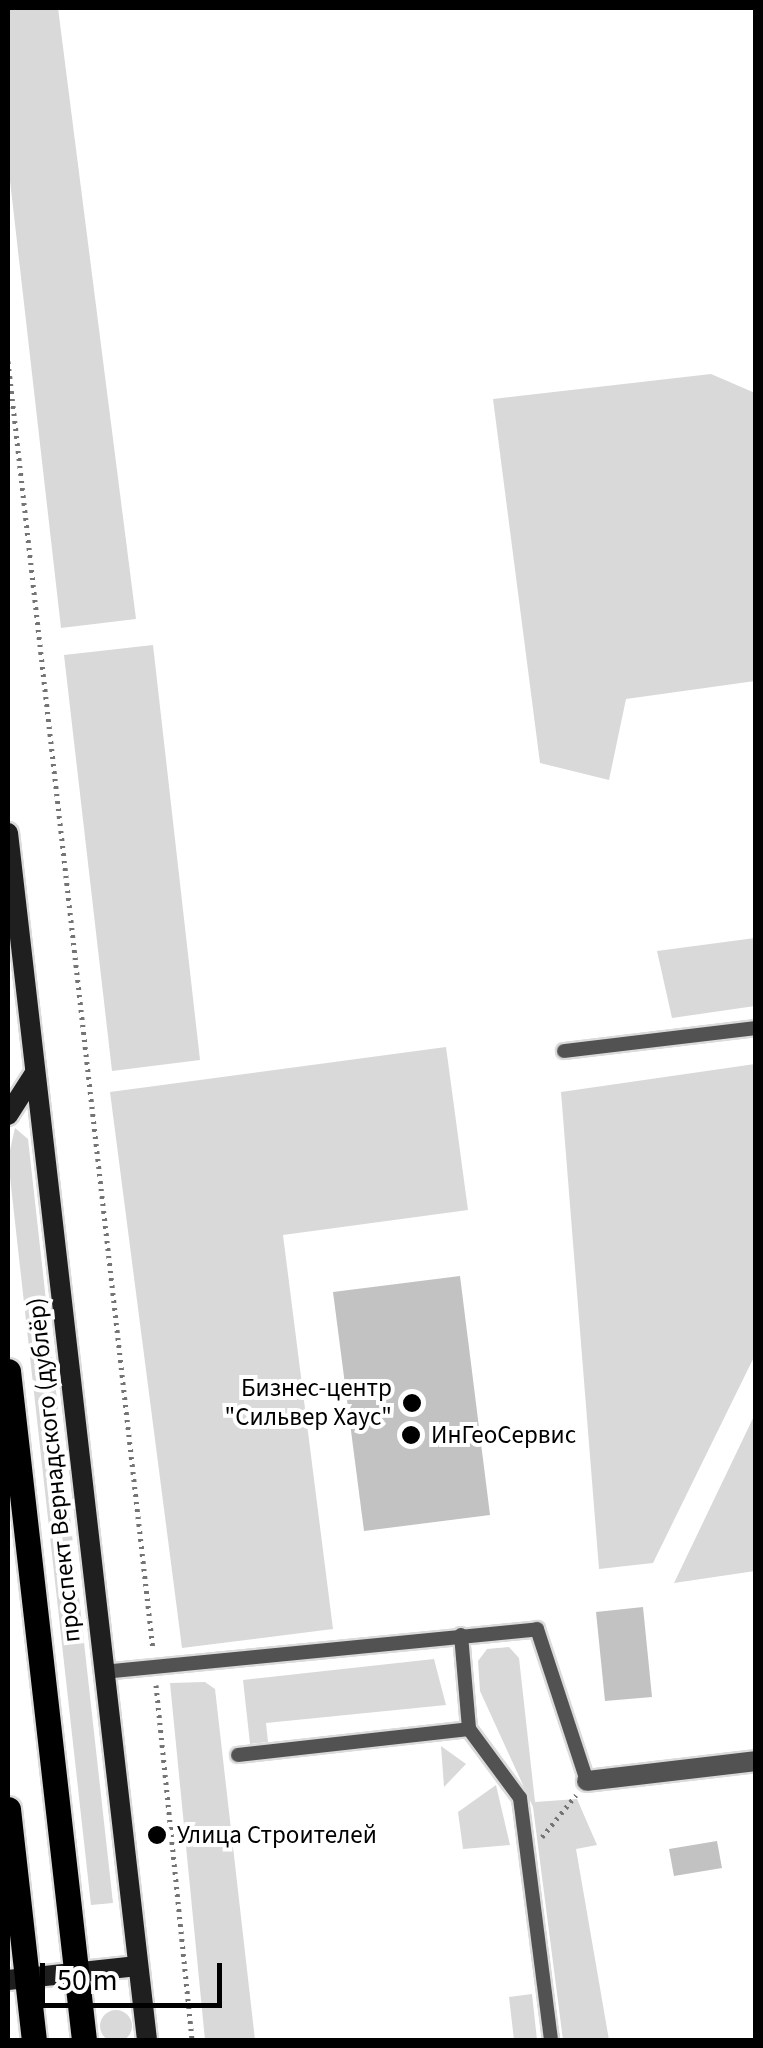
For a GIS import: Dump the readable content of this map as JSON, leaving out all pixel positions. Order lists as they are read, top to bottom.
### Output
{
  "streets": {
    "street": ["проспект Вернадского (дублёр)"]
  },
  "places": ["Бизнес-центр \"Сильвер Хаус\"", "ИнГеоСервис", "Улица Строителей"],
  "scale_bar": "50 m"
}
